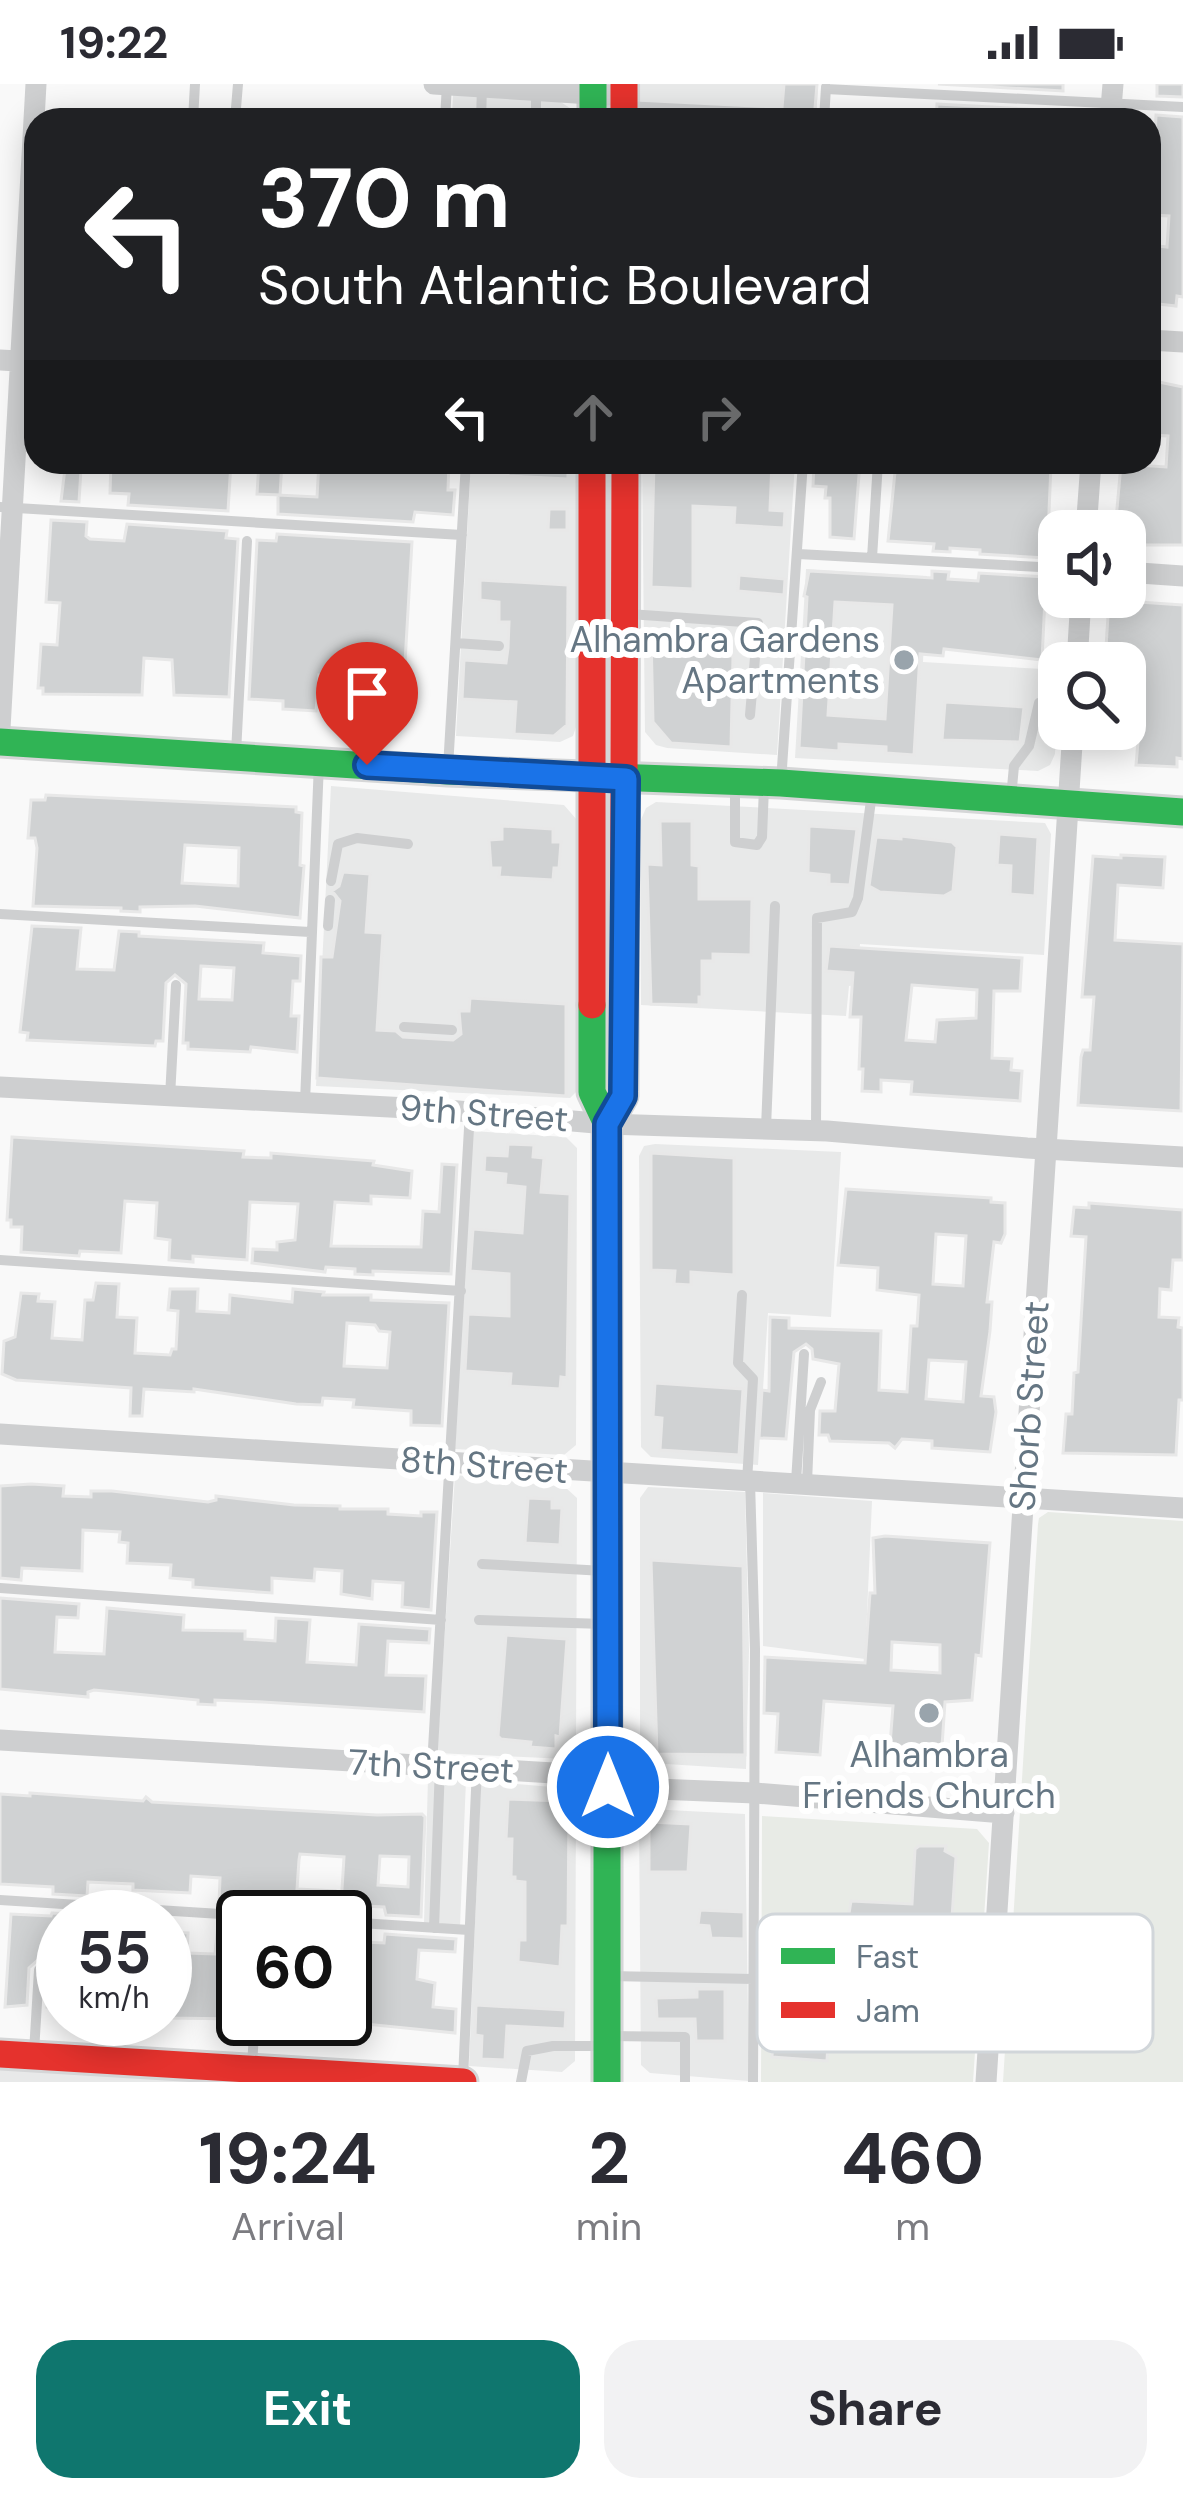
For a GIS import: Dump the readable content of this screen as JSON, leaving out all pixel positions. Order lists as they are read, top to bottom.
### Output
{
  "streets": {
    "street": [
      "9th Street",
      "Shorb Street",
      "8th Street",
      "7th Street"
    ]
  },
  "crossings": [
    ["9th Street", "Shorb Street"],
    ["Shorb Street", "8th Street"],
    ["Shorb Street", "7th Street"]
  ],
  "places": ["Alhambra Gardens Apartments", "Alhambra Friends Church"],
  "legend": ["Fast", "Jam"],
  "page": {
    "status": "19:22",
    "turn": ["370 m", "South Atlantic Boulevard"],
    "speed": "55 km/h",
    "limit": "60",
    "eta": [
      "19:24",
      "Arrival",
      "2",
      "min",
      "460",
      "m"
    ],
    "buttons": ["Exit", "Share"]
  }
}
